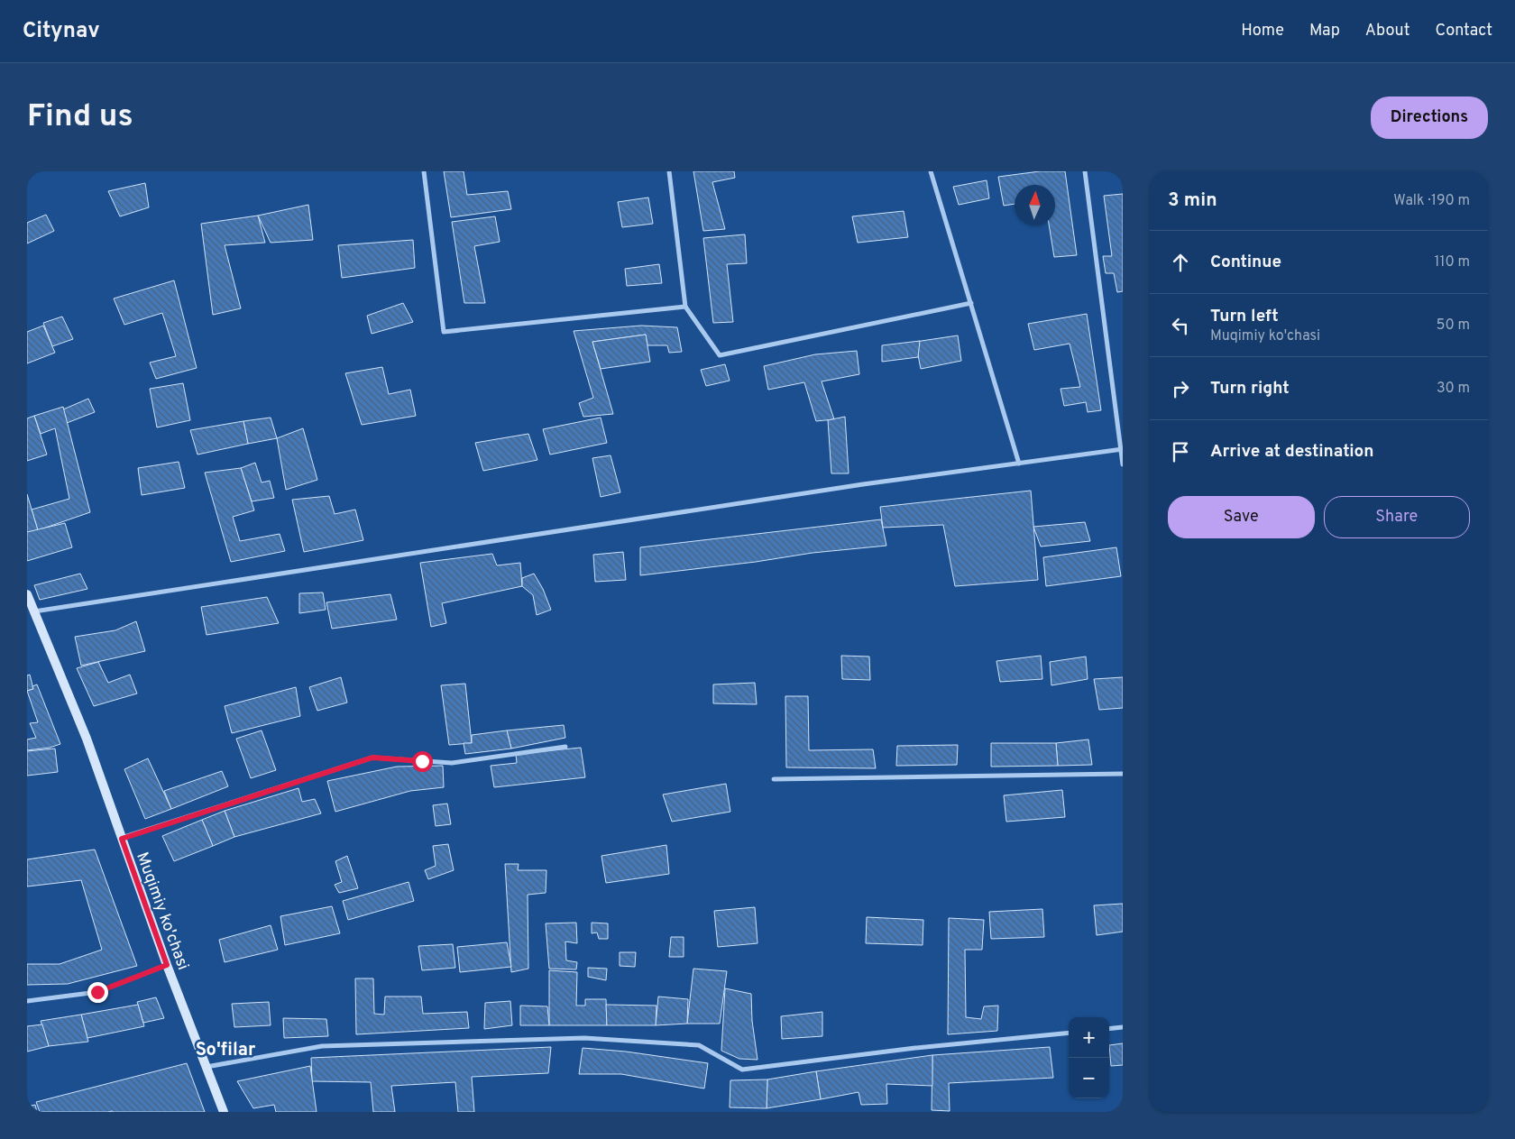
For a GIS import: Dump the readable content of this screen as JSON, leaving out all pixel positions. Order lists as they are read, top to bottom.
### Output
{
  "streets": {
    "street": ["Muqimiy ko'chasi"]
  },
  "districts": ["So'filar"],
  "north": "top",
  "page": {
    "header": "Citynav",
    "nav": [
      "Home",
      "Map",
      "About",
      "Contact"
    ],
    "buttons": [
      "Directions",
      ["Save", "Share"]
    ],
    "title": "Find us",
    "heading": ["3 min", "Walk · 190 m"],
    "list": [
      ["Continue", "110 m"],
      ["Turn left", "Muqimiy ko'chasi", "50 m"],
      ["Turn right", "30 m"],
      "Arrive at destination"
    ],
    "map_buttons": ["+", "−"]
  }
}
